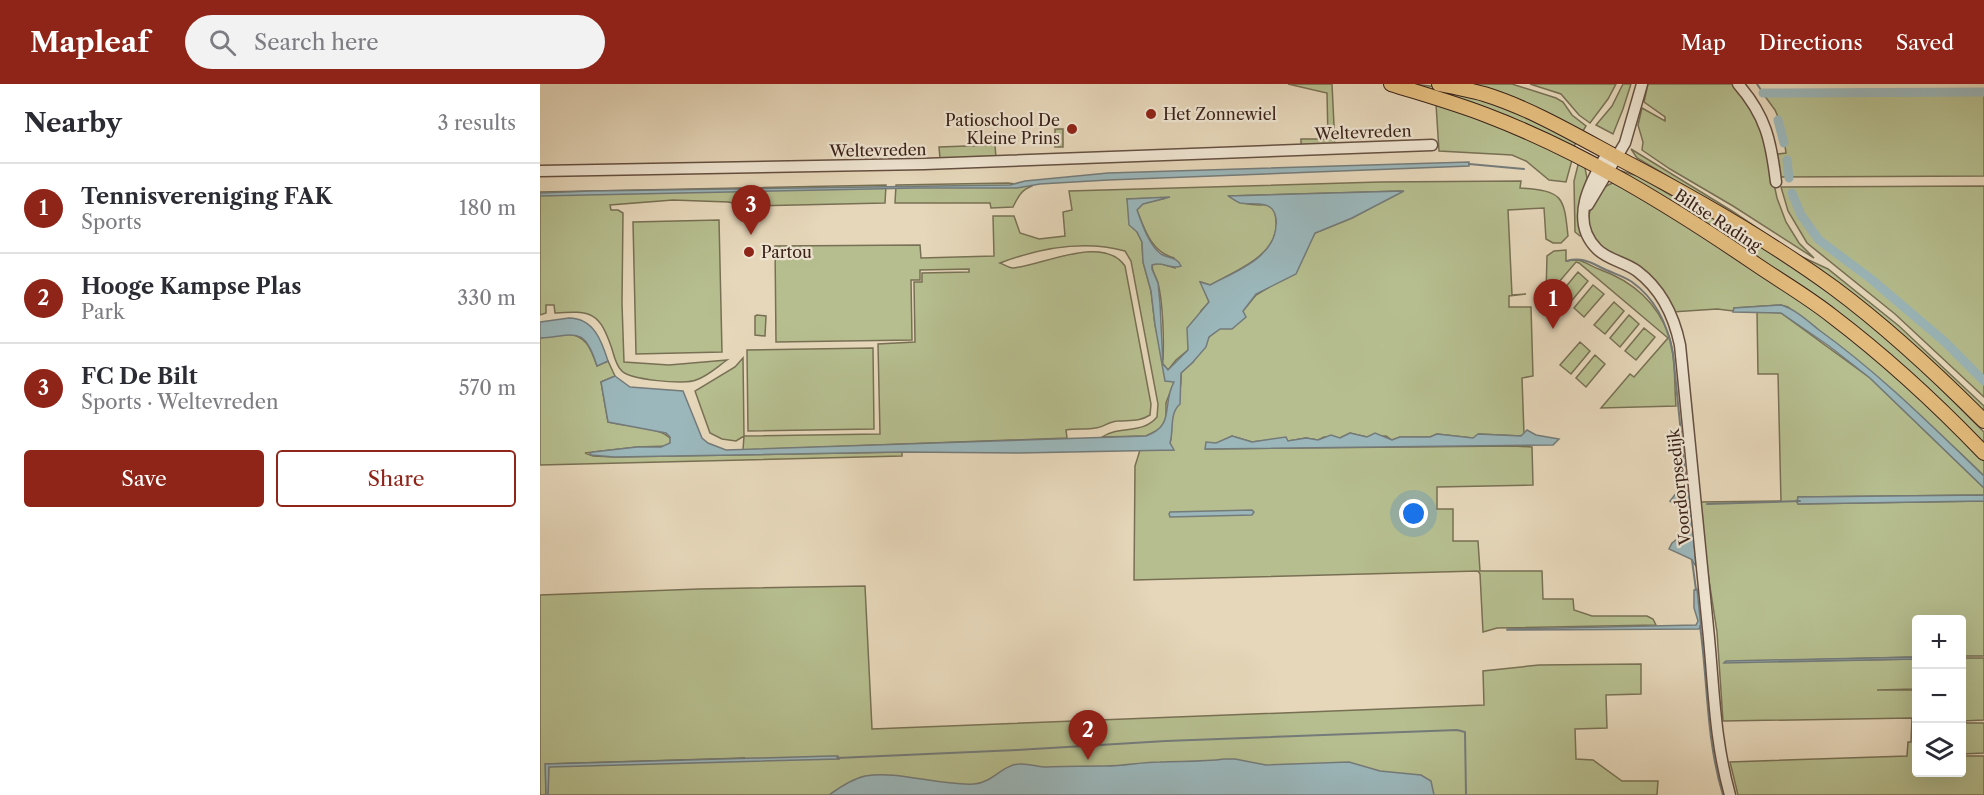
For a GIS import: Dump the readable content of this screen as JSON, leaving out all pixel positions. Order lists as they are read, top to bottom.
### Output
{
  "streets": {
    "main road": ["Biltse Rading"],
    "street": ["Weltevreden", "Voordorpsedijk"]
  },
  "crossings": [
    ["Biltse Rading", "Voordorpsedijk"]
  ],
  "places": ["Het Zonnewiel", "Patioschool De Kleine Prins", "Partou"],
  "page": {
    "header": "Mapleaf",
    "search": "Search here",
    "nav": ["Map", "Directions", "Saved"],
    "heading": ["Nearby", "3 results"],
    "list": [
      {
        "mark": "1",
        "name": "Tennisvereniging FAK",
        "note": "Sports",
        "value": "180 m"
      },
      {
        "mark": "2",
        "name": "Hooge Kampse Plas",
        "note": "Park",
        "value": "330 m"
      },
      {
        "mark": "3",
        "name": "FC De Bilt",
        "note": "Sports · Weltevreden",
        "value": "570 m"
      }
    ],
    "pins": ["3", "1", "2"],
    "buttons": ["Save", "Share"],
    "map_buttons": ["+", "−"]
  }
}
